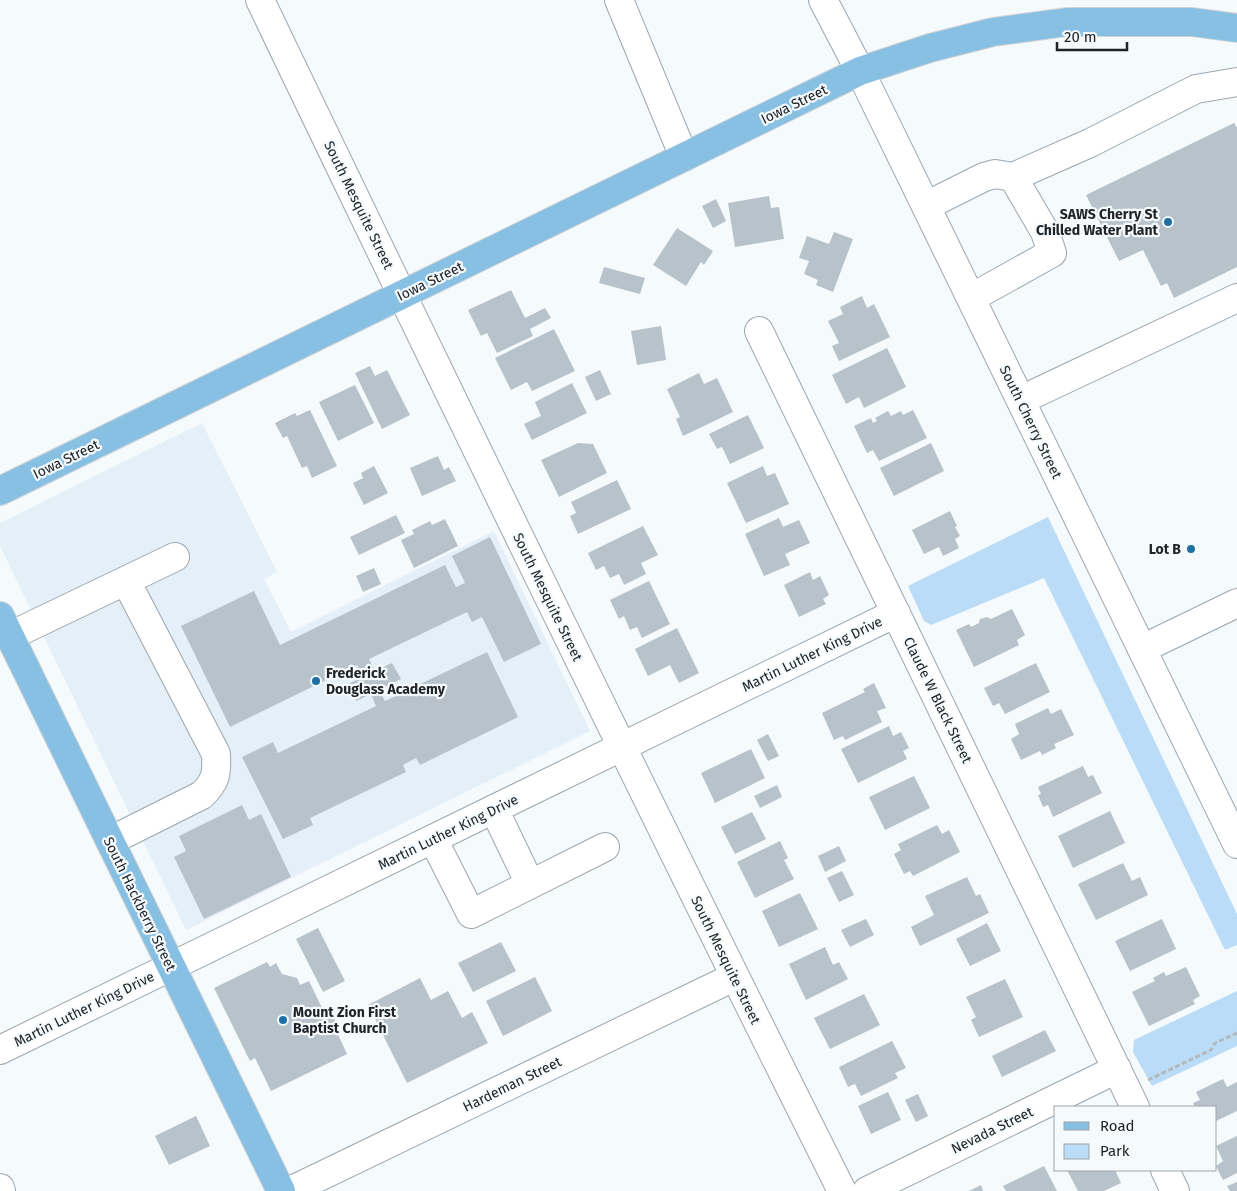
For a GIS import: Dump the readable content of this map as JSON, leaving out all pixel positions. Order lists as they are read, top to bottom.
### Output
{
  "streets": {
    "main road": ["Iowa Street", "South Hackberry Street"],
    "street": [
      "South Mesquite Street",
      "South Cherry Street",
      "Martin Luther King Drive",
      "Claude W Black Street",
      "Hardeman Street",
      "Nevada Street"
    ]
  },
  "crossings": [
    ["Iowa Street", "South Mesquite Street"],
    ["Iowa Street", "South Cherry Street"],
    ["South Mesquite Street", "Martin Luther King Drive"],
    ["South Mesquite Street", "Hardeman Street"],
    ["Martin Luther King Drive", "Claude W Black Street"],
    ["Martin Luther King Drive", "South Hackberry Street"],
    ["Claude W Black Street", "Nevada Street"]
  ],
  "places": [
    "SAWS Cherry St Chilled Water Plant",
    "Lot B",
    "Frederick Douglass Academy",
    "Mount Zion First Baptist Church"
  ],
  "legend": ["Road", "Park"],
  "scale_bar": "20 m"
}
